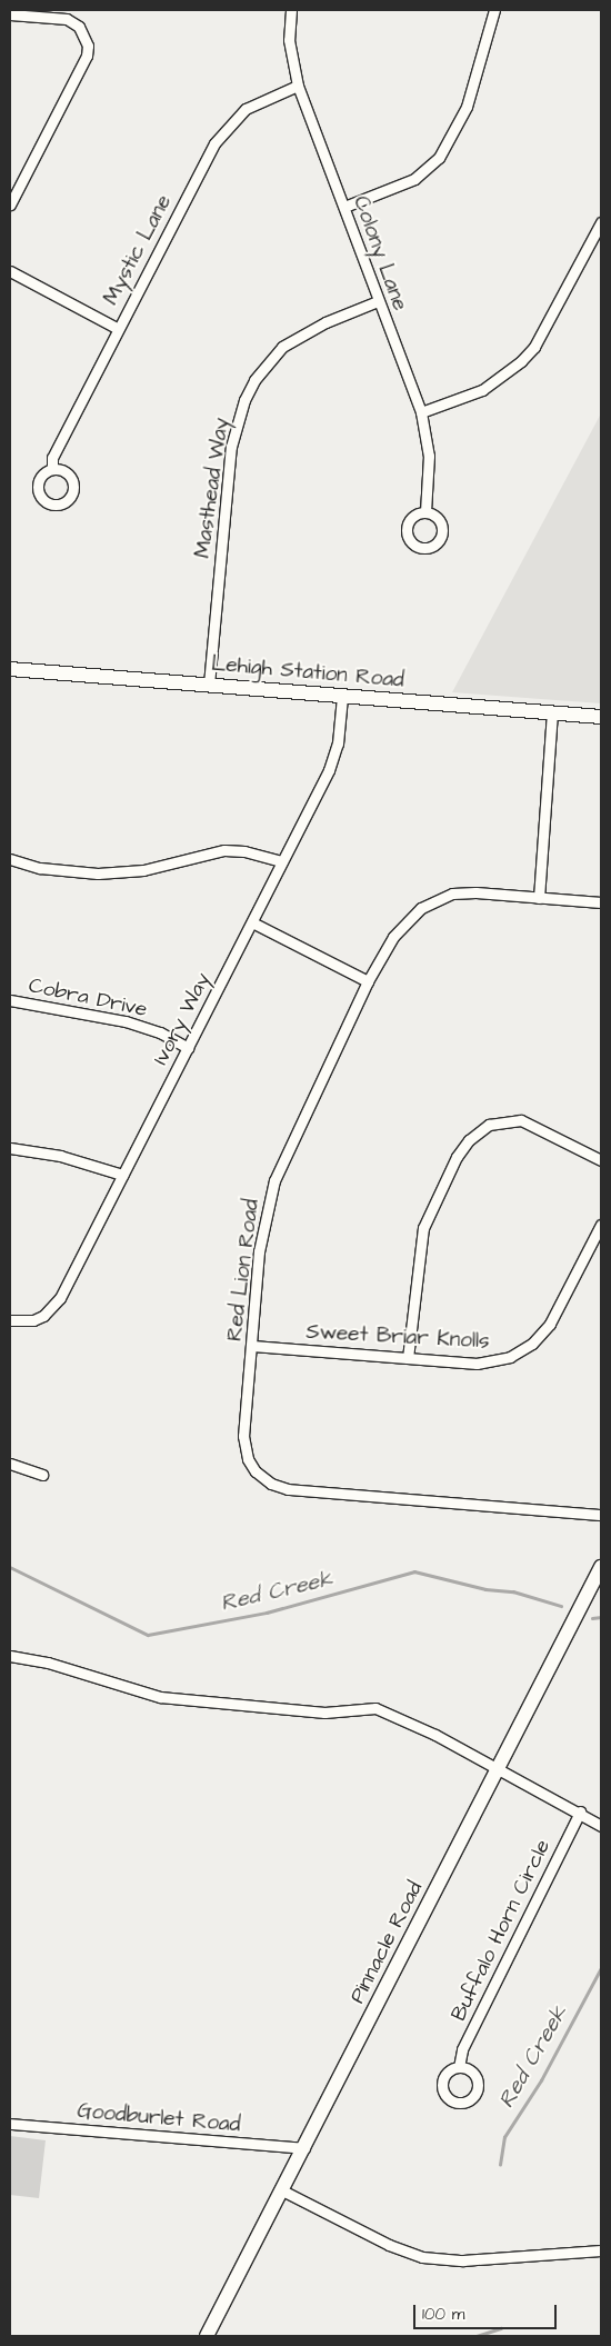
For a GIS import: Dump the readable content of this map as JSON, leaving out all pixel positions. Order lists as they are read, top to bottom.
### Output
{
  "streets": {
    "street": [
      "Mystic Lane",
      "Colony Lane",
      "Masthead Way",
      "Lehigh Station Road",
      "Cobra Drive",
      "Ivory Way",
      "Red Lion Road",
      "Sweet Briar Knolls",
      "Buffalo Horn Circle",
      "Pinnacle Road",
      "Goodburlet Road"
    ]
  },
  "crossings": [
    ["Mystic Lane", "Colony Lane"],
    ["Colony Lane", "Masthead Way"],
    ["Masthead Way", "Lehigh Station Road"],
    ["Lehigh Station Road", "Ivory Way"],
    ["Cobra Drive", "Ivory Way"],
    ["Red Lion Road", "Sweet Briar Knolls"],
    ["Pinnacle Road", "Goodburlet Road"]
  ],
  "water": ["Red Creek"],
  "scale_bar": "100 m"
}
